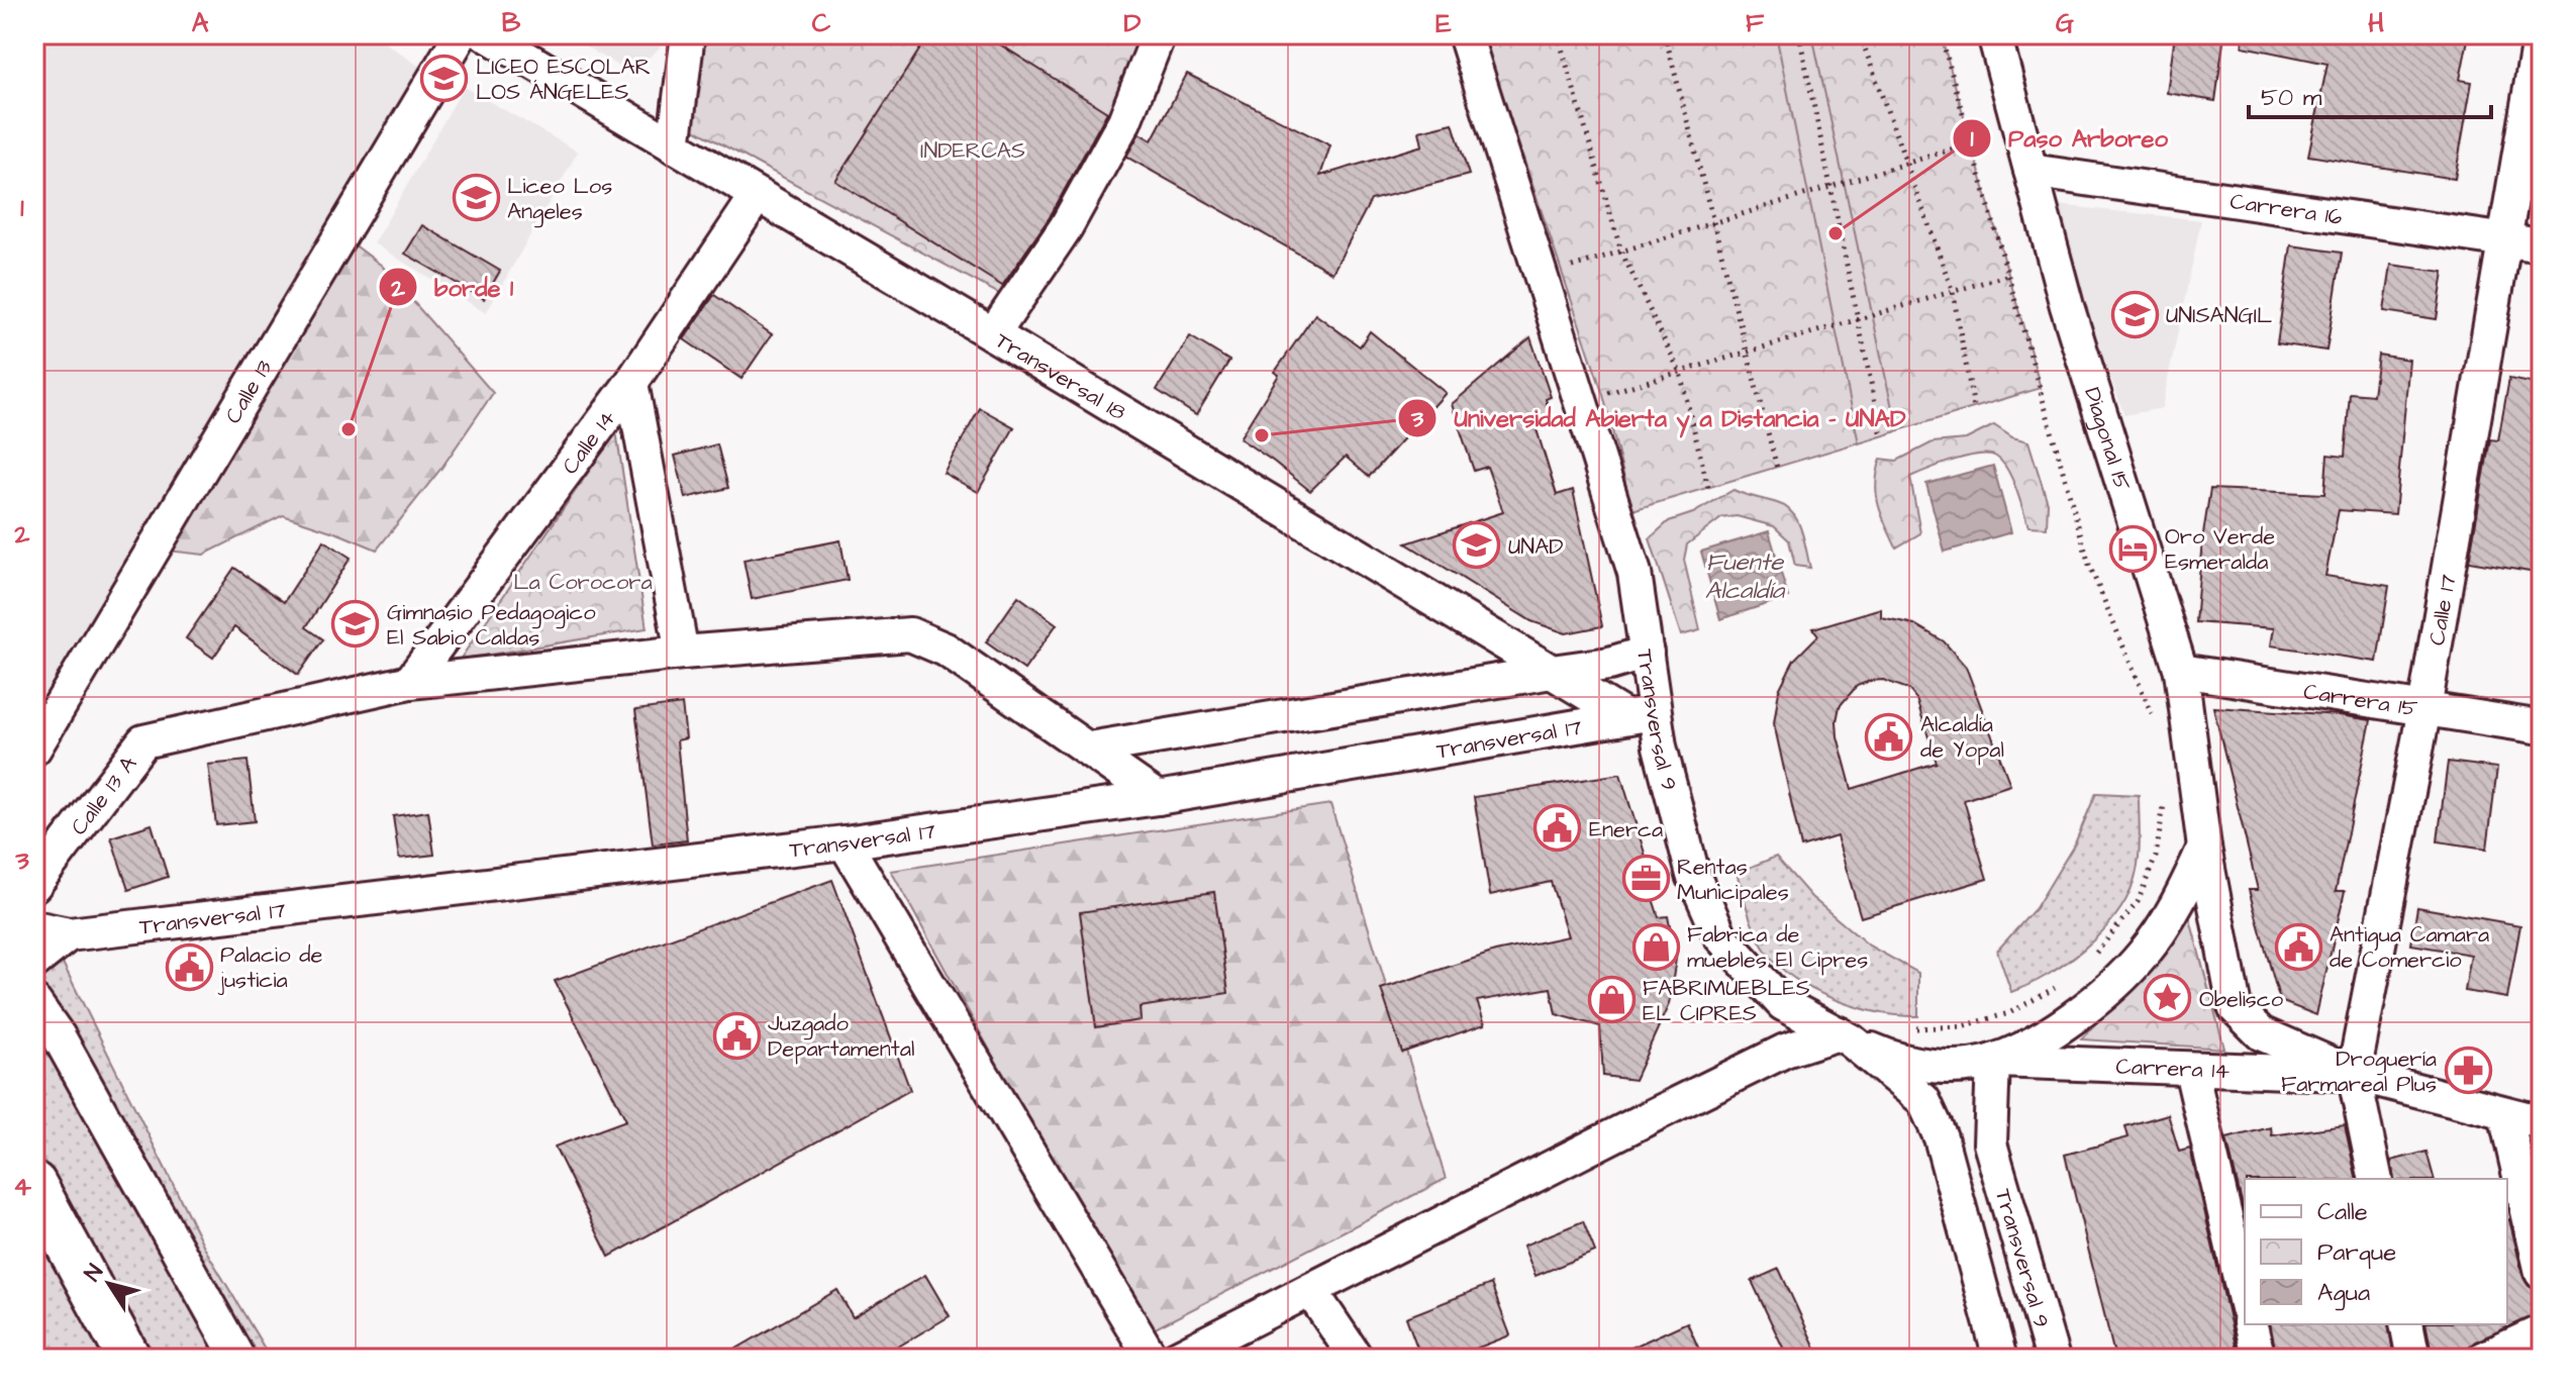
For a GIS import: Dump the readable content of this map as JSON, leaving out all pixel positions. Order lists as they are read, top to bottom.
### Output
{
  "streets": {
    "street": [
      "Carrera 16",
      "Transversal 18",
      "Calle 13",
      "Diagonal 15",
      "Calle 14",
      "Calle 17",
      "Carrera 15",
      "Transversal 9",
      "Transversal 17",
      "Calle 13 A",
      "Carrera 14"
    ]
  },
  "crossings": [
    ["Carrera 16", "Diagonal 15"],
    ["Carrera 16", "Calle 17"],
    ["Transversal 18", "Calle 14"],
    ["Transversal 18", "Transversal 9"],
    ["Transversal 18", "Transversal 17"],
    ["Diagonal 15", "Carrera 15"],
    ["Diagonal 15", "Carrera 14"],
    ["Calle 14", "Calle 13 A"],
    ["Calle 17", "Carrera 15"],
    ["Calle 17", "Carrera 14"],
    ["Transversal 9", "Transversal 17"],
    ["Transversal 9", "Carrera 14"]
  ],
  "water": ["Fuente Alcaldía"],
  "parks": ["INDERCAS", "La Corocora"],
  "places": {
    "school or university": [
      "LICEO ESCOLAR LOS ÁNGELES",
      "Liceo Los Angeles",
      "UNISANGIL",
      "UNAD",
      "Gimnasio Pedagogico El Sabio Caldas"
    ],
    "other": ["Paso Arboreo", "borde 1", "Universidad Abierta y a Distancia - UNAD"],
    "hotel": ["Oro Verde Esmeralda"],
    "public building": [
      "Alcaldía de Yopal",
      "Enerca",
      "Antigua Camara de Comercio",
      "Palacio de justicia",
      "Juzgado Departamental"
    ],
    "office": ["Rentas Municipales"],
    "shop": ["Fabrica de muebles El Cipres", "FABRIMUEBLES EL CIPRES"],
    "place": ["Obelisco"],
    "pharmacy": ["Droguería Farmareal Plus"]
  },
  "legend": ["Calle", "Parque", "Agua"],
  "scale_bar": "50 m",
  "north": "top left",
  "grid": {
    "columns": [
      "A",
      "B",
      "C",
      "D",
      "E",
      "F",
      "G",
      "H"
    ],
    "rows": [
      "1",
      "2",
      "3",
      "4"
    ]
  }
}
